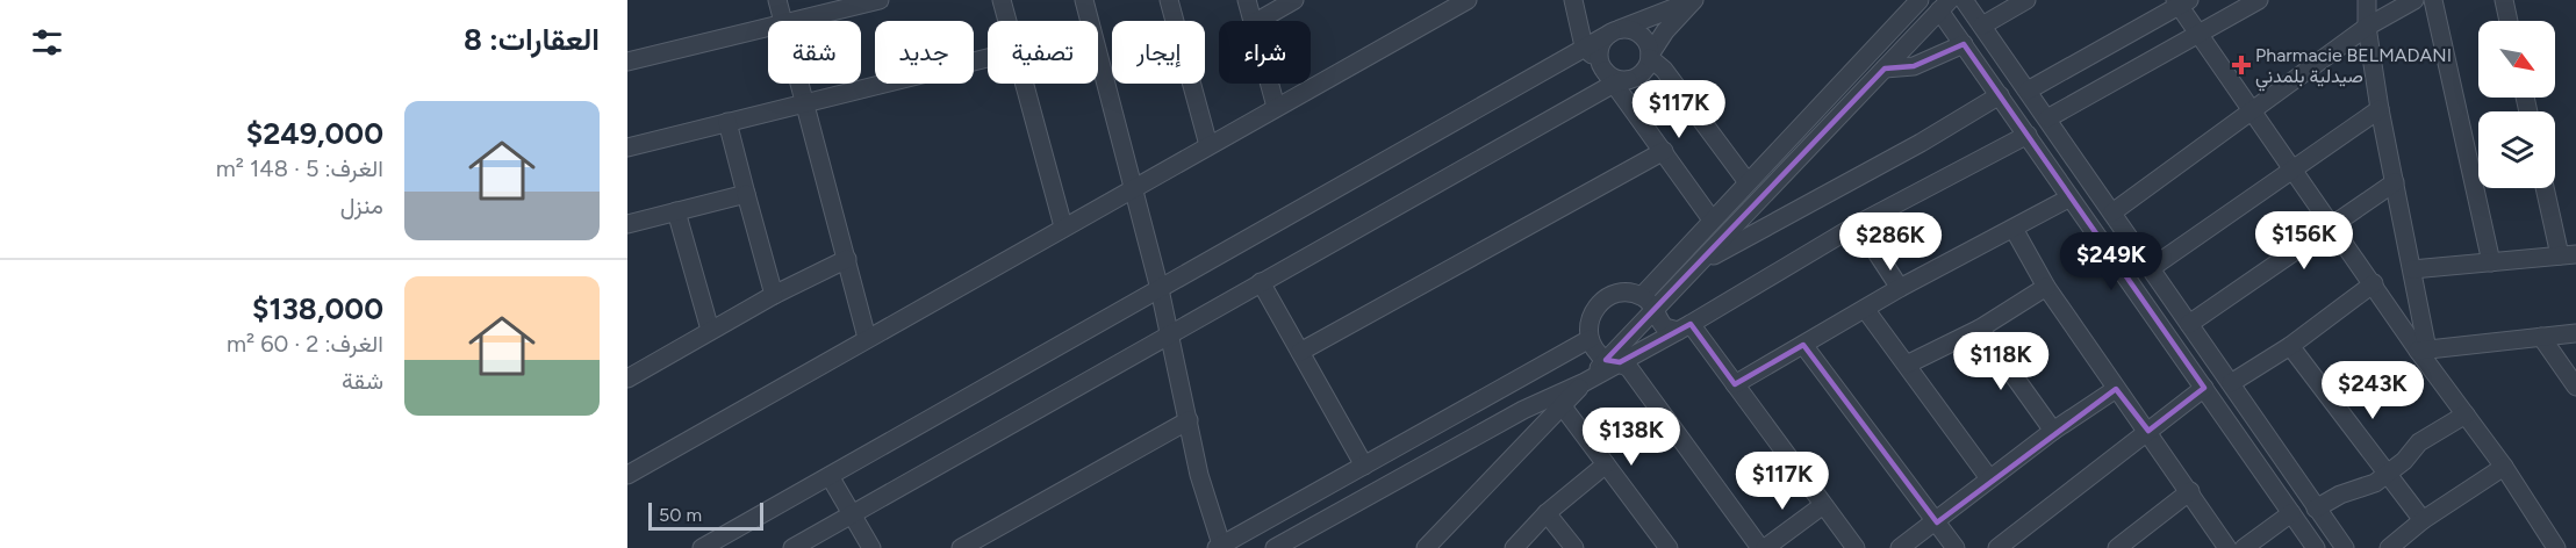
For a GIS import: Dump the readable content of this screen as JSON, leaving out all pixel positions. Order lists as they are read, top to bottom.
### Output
{
  "places": {
    "health": ["Pharmacie BELMADANI صيدلية بلمدني"]
  },
  "scale_bar": "50 m",
  "north": "bottom right",
  "page": {
    "heading": "العقارات: 8",
    "chip": [
      "شراء",
      "إيجار",
      "تصفية",
      "جديد",
      "شقة"
    ],
    "price": [
      "$117K",
      "$156K",
      "$286K",
      "$249K",
      "$118K",
      "$243K",
      "$138K",
      "$117K"
    ],
    "list": [
      {
        "name": "$249,000",
        "note": "الغرف: 5 · 148 m² · منزل"
      },
      {
        "name": "$138,000",
        "note": "الغرف: 2 · 60 m² · شقة"
      }
    ],
    "scale": "50 m"
  }
}
